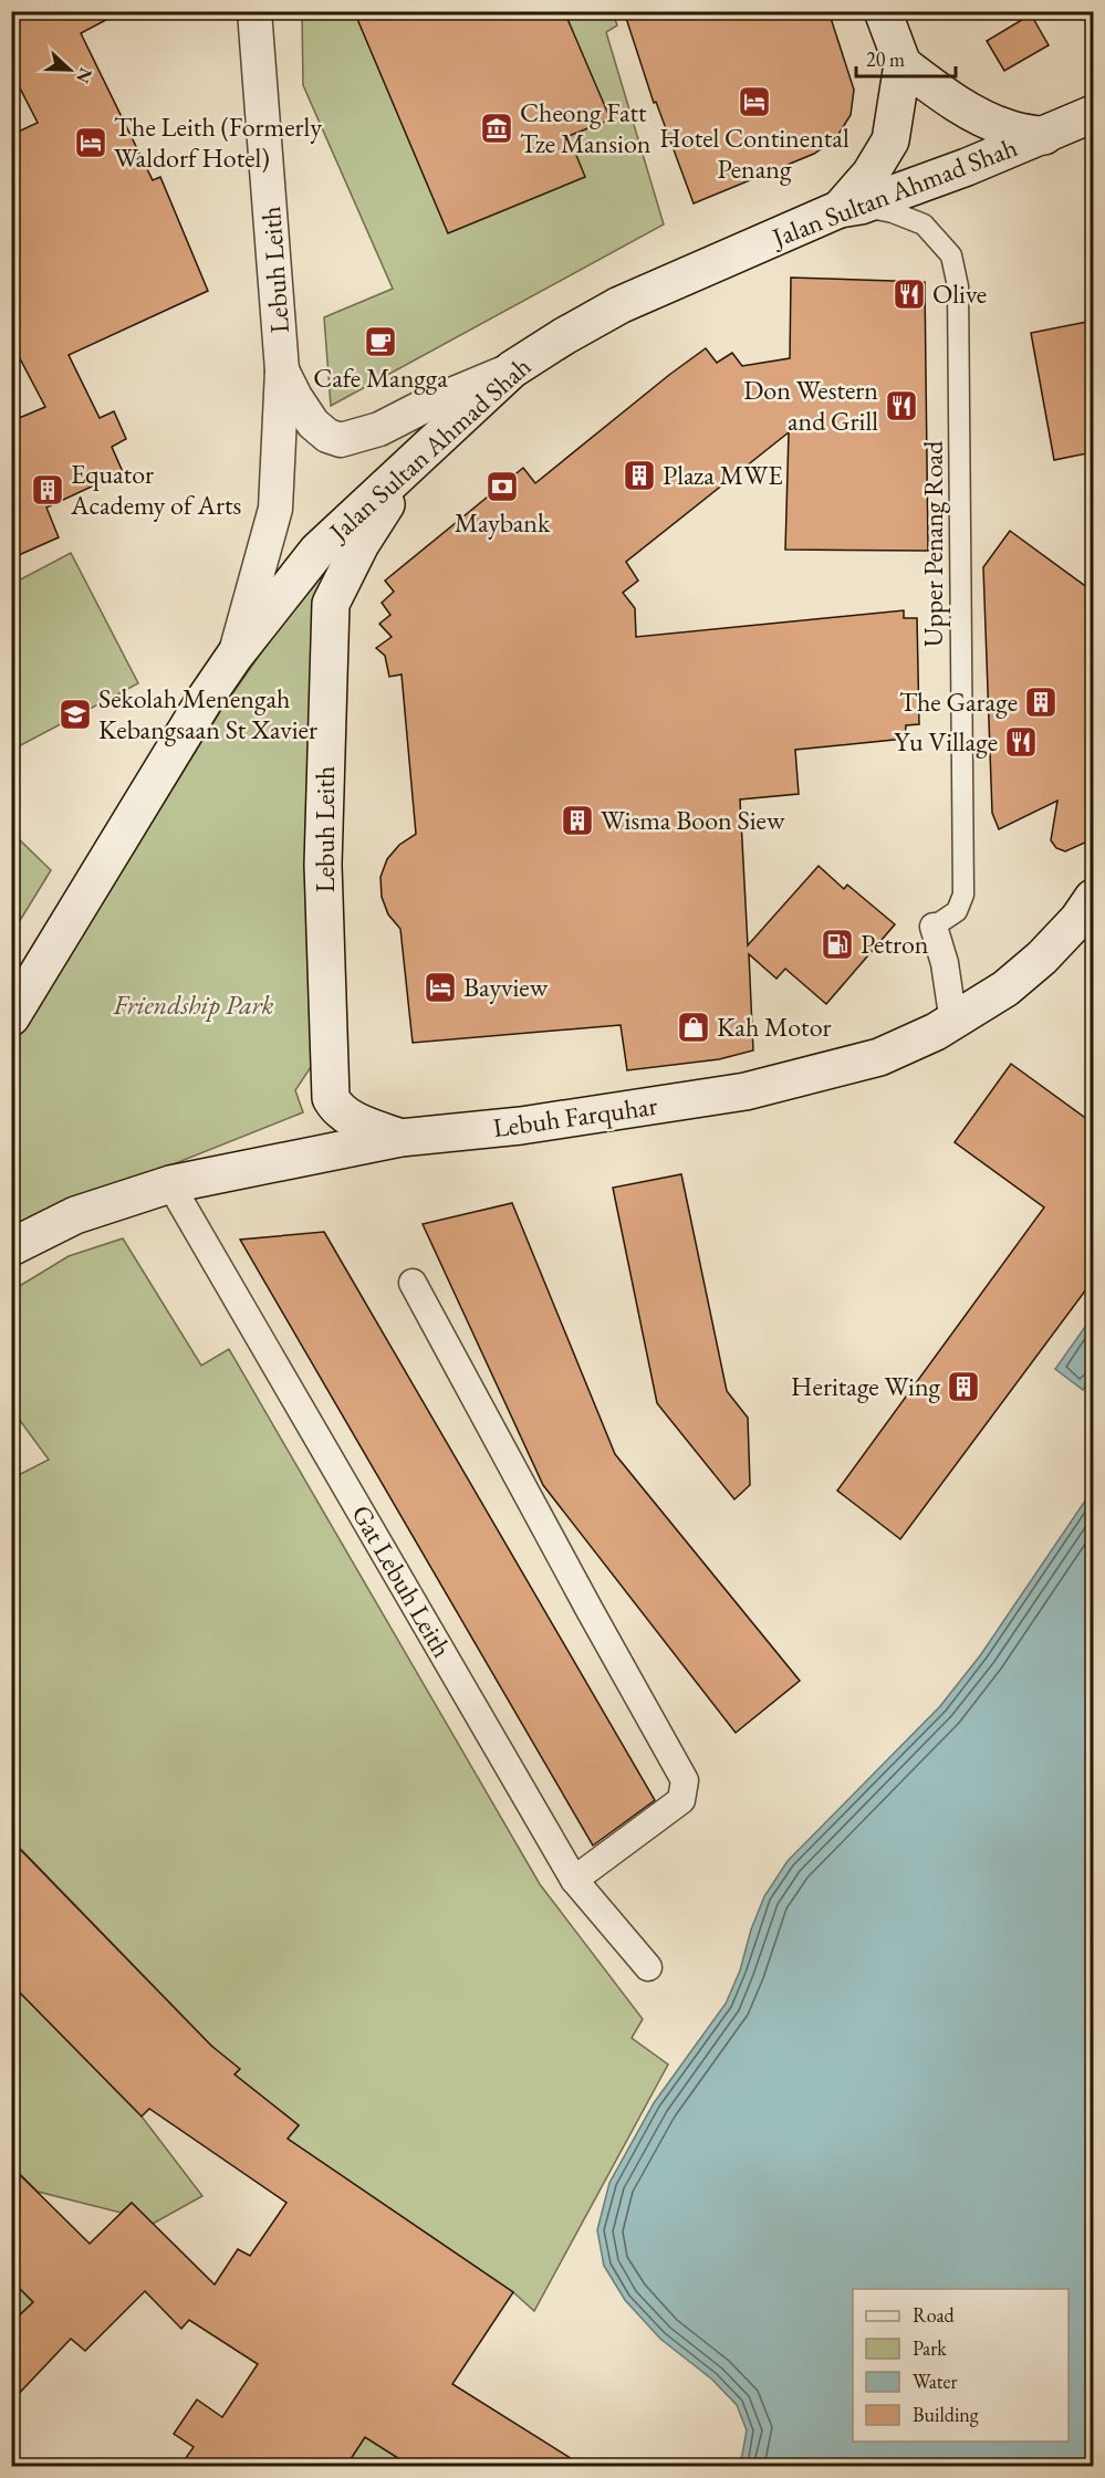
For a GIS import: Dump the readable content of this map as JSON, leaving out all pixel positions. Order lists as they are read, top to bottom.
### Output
{
  "streets": {
    "main road": ["Jalan Sultan Ahmad Shah", "Lebuh Leith", "Lebuh Farquhar"],
    "street": ["Upper Penang Road", "Gat Lebuh Leith"]
  },
  "crossings": [
    ["Jalan Sultan Ahmad Shah", "Lebuh Leith"],
    ["Jalan Sultan Ahmad Shah", "Upper Penang Road"],
    ["Lebuh Leith", "Lebuh Farquhar"],
    ["Lebuh Farquhar", "Gat Lebuh Leith"]
  ],
  "parks": ["Friendship Park"],
  "places": {
    "hotel": ["Hotel Continental Penang", "The Leith (Formerly Waldorf Hotel)", "Bayview"],
    "museum": ["Cheong Fatt Tze Mansion"],
    "restaurant": ["Olive", "Don Western and Grill", "Yu Village"],
    "cafe": ["Cafe Mangga"],
    "building": [
      "Plaza MWE",
      "Equator Academy of Arts",
      "The Garage",
      "Wisma Boon Siew",
      "Heritage Wing"
    ],
    "bank": ["Maybank"],
    "school or university": ["Sekolah Menengah Kebangsaan St Xavier"],
    "fuel station": ["Petron"],
    "shop": ["Kah Motor"]
  },
  "legend": [
    "Road",
    "Park",
    "Water",
    "Building"
  ],
  "scale_bar": "20 m",
  "north": "right"
}
